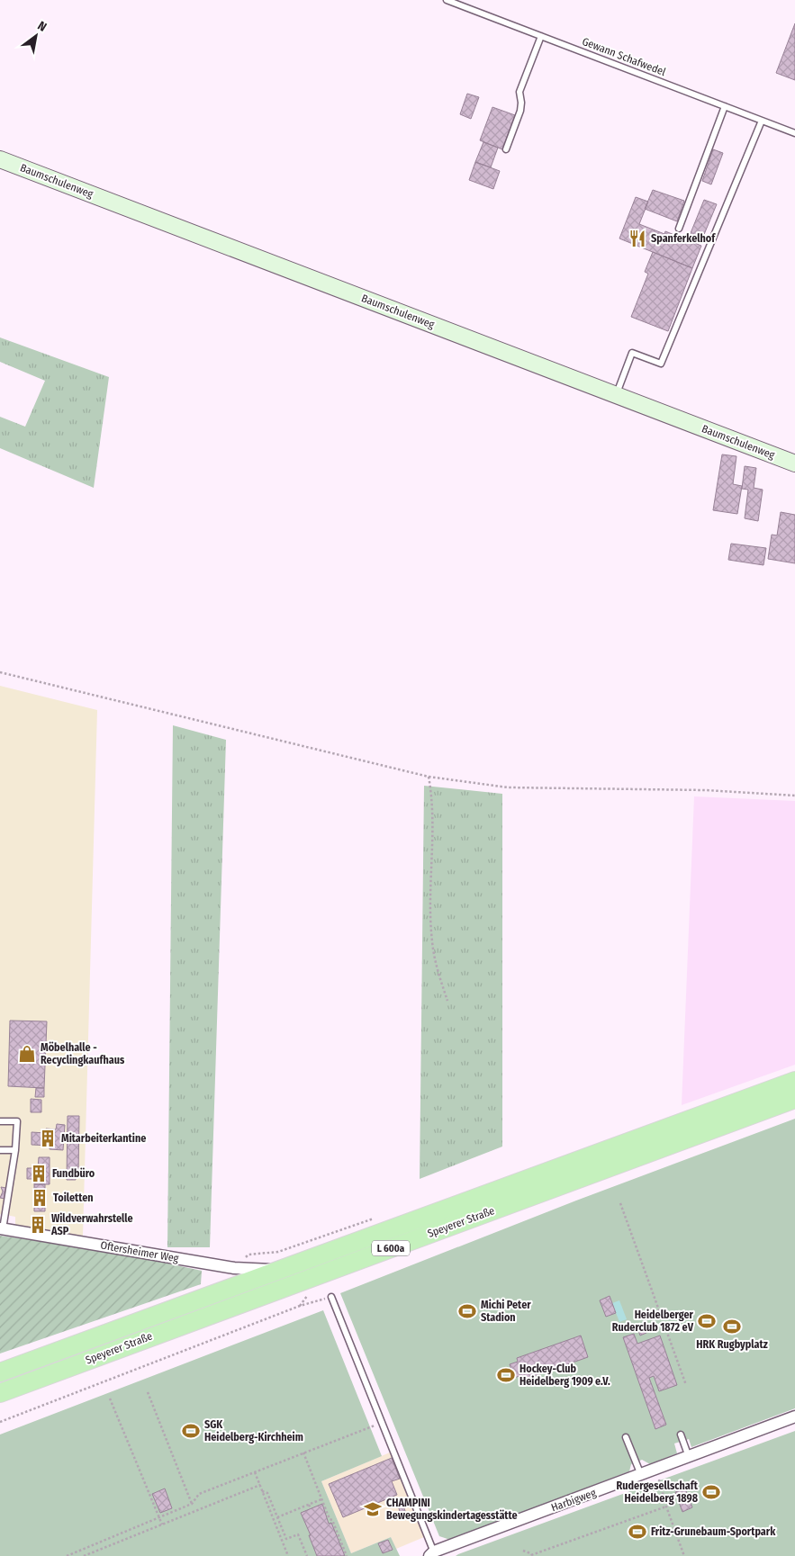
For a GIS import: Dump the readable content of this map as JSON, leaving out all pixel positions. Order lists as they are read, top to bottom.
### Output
{
  "streets": {
    "main road": ["Speyerer Straße", "L 600a"],
    "street": ["Baumschulenweg", "Oftersheimer Weg", "Harbigweg"],
    "lane": ["Gewann Schafwedel"]
  },
  "crossings": [
    ["Speyerer Straße", "Oftersheimer Weg"]
  ],
  "places": {
    "restaurant": ["Spanferkelhof"],
    "shop": ["Möbelhalle - Recyclingkaufhaus"],
    "building": [
      "Mitarbeiterkantine",
      "Fundbüro",
      "Toiletten",
      "Wildverwahrstelle ASP"
    ],
    "sports": [
      "Michi Peter Stadion",
      "Heidelberger Ruderclub 1872 eV",
      "HRK Rugbyplatz",
      "Hockey-Club Heidelberg 1909 e.V.",
      "SGK Heidelberg-Kirchheim",
      "Rudergesellschaft Heidelberg 1898",
      "Fritz-Grunebaum-Sportpark"
    ],
    "school or university": ["CHAMPINI Bewegungskindertagesstätte"]
  },
  "north": "top right"
}
